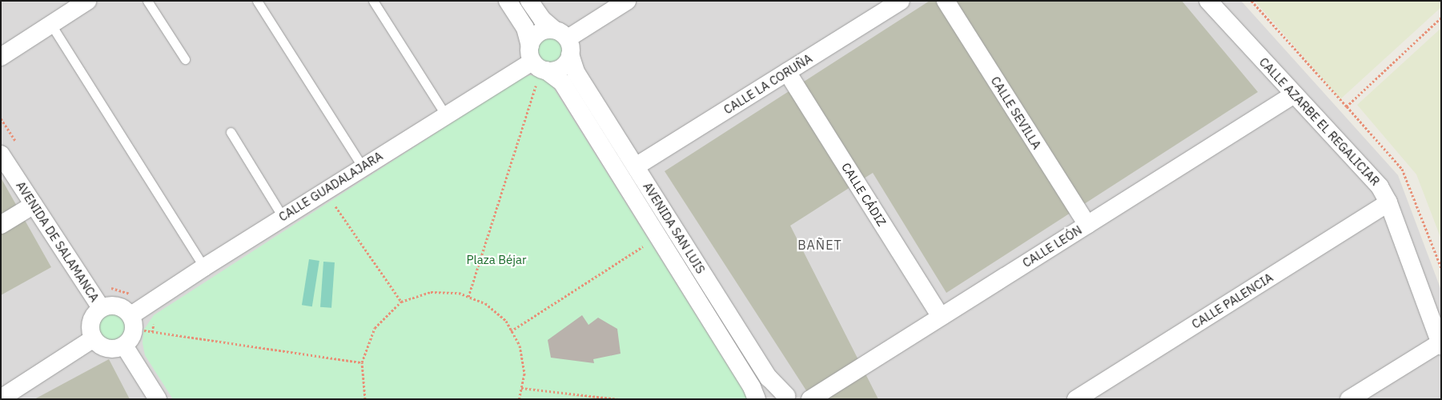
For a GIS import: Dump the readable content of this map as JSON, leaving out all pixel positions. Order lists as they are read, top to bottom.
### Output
{
  "streets": {
    "street": [
      "CALLE LA CORUÑA",
      "CALLE SEVILLA",
      "CALLE AZARBE EL REGALICIAR",
      "CALLE GUADALAJARA",
      "CALLE CÁDIZ",
      "AVENIDA SAN LUIS",
      "AVENIDA DE SALAMANCA",
      "CALLE LEÓN",
      "CALLE PALENCIA"
    ]
  },
  "crossings": [
    ["CALLE LA CORUÑA", "CALLE CÁDIZ"],
    ["CALLE LA CORUÑA", "AVENIDA SAN LUIS"],
    ["CALLE SEVILLA", "CALLE LEÓN"],
    ["CALLE AZARBE EL REGALICIAR", "CALLE LEÓN"],
    ["CALLE AZARBE EL REGALICIAR", "CALLE PALENCIA"],
    ["CALLE GUADALAJARA", "AVENIDA SAN LUIS"],
    ["CALLE GUADALAJARA", "AVENIDA DE SALAMANCA"],
    ["CALLE CÁDIZ", "CALLE LEÓN"]
  ],
  "districts": ["BAÑET"],
  "parks": ["Plaza Béjar"]
}
